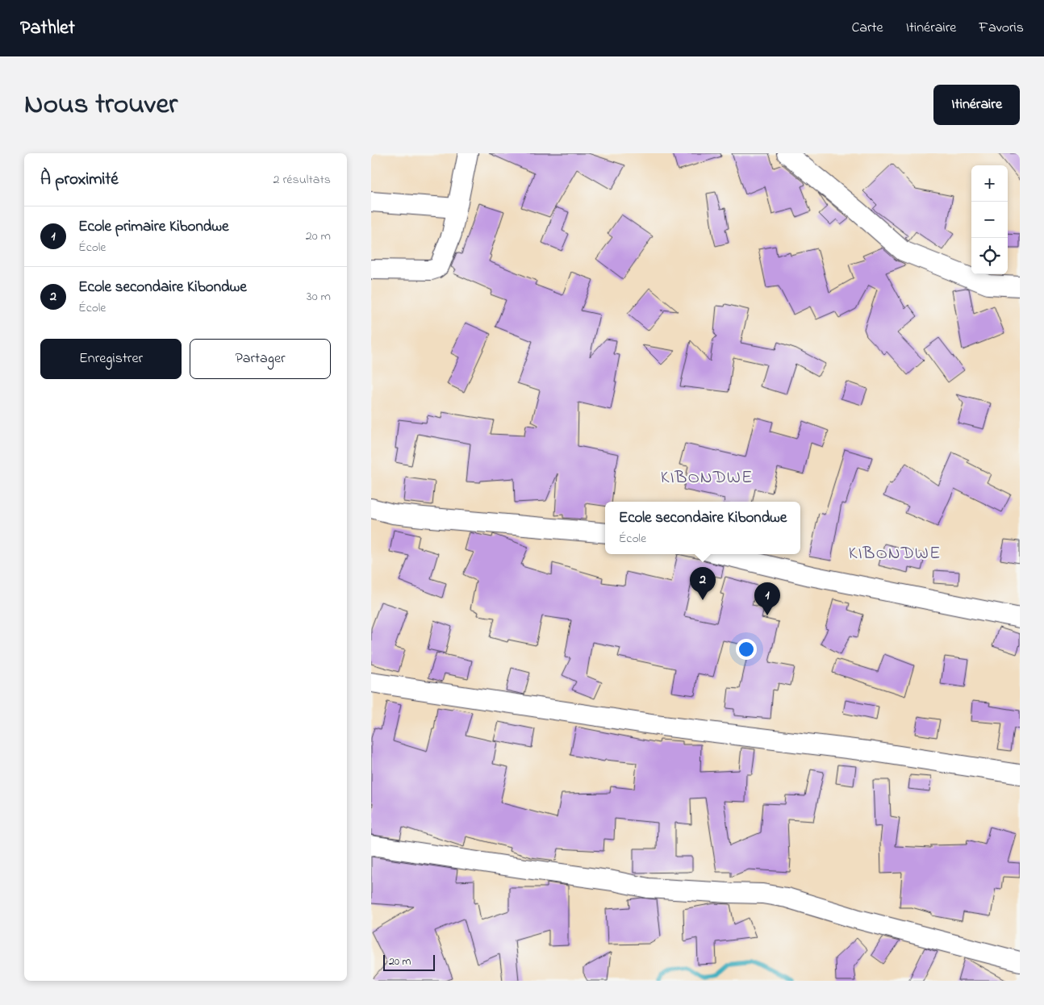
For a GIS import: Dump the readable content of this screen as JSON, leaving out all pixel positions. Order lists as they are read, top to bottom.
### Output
{
  "districts": ["KIBONDWE", "KIBONDWE"],
  "scale_bar": "20 m",
  "page": {
    "header": "Pathlet",
    "nav": ["Carte", "Itinéraire", "Favoris"],
    "title": "Nous trouver",
    "buttons": [
      "Itinéraire",
      ["Enregistrer", "Partager"]
    ],
    "heading": ["À proximité", "2 résultats"],
    "map_buttons": ["+", "−"],
    "list": [
      {
        "mark": "1",
        "name": "Ecole primaire Kibondwe",
        "note": "École",
        "value": "20 m"
      },
      {
        "mark": "2",
        "name": "Ecole secondaire Kibondwe",
        "note": "École",
        "value": "30 m"
      }
    ],
    "popup": ["Ecole secondaire Kibondwe", "École"],
    "pins": ["2", "1"],
    "scale": "20 m"
  }
}
